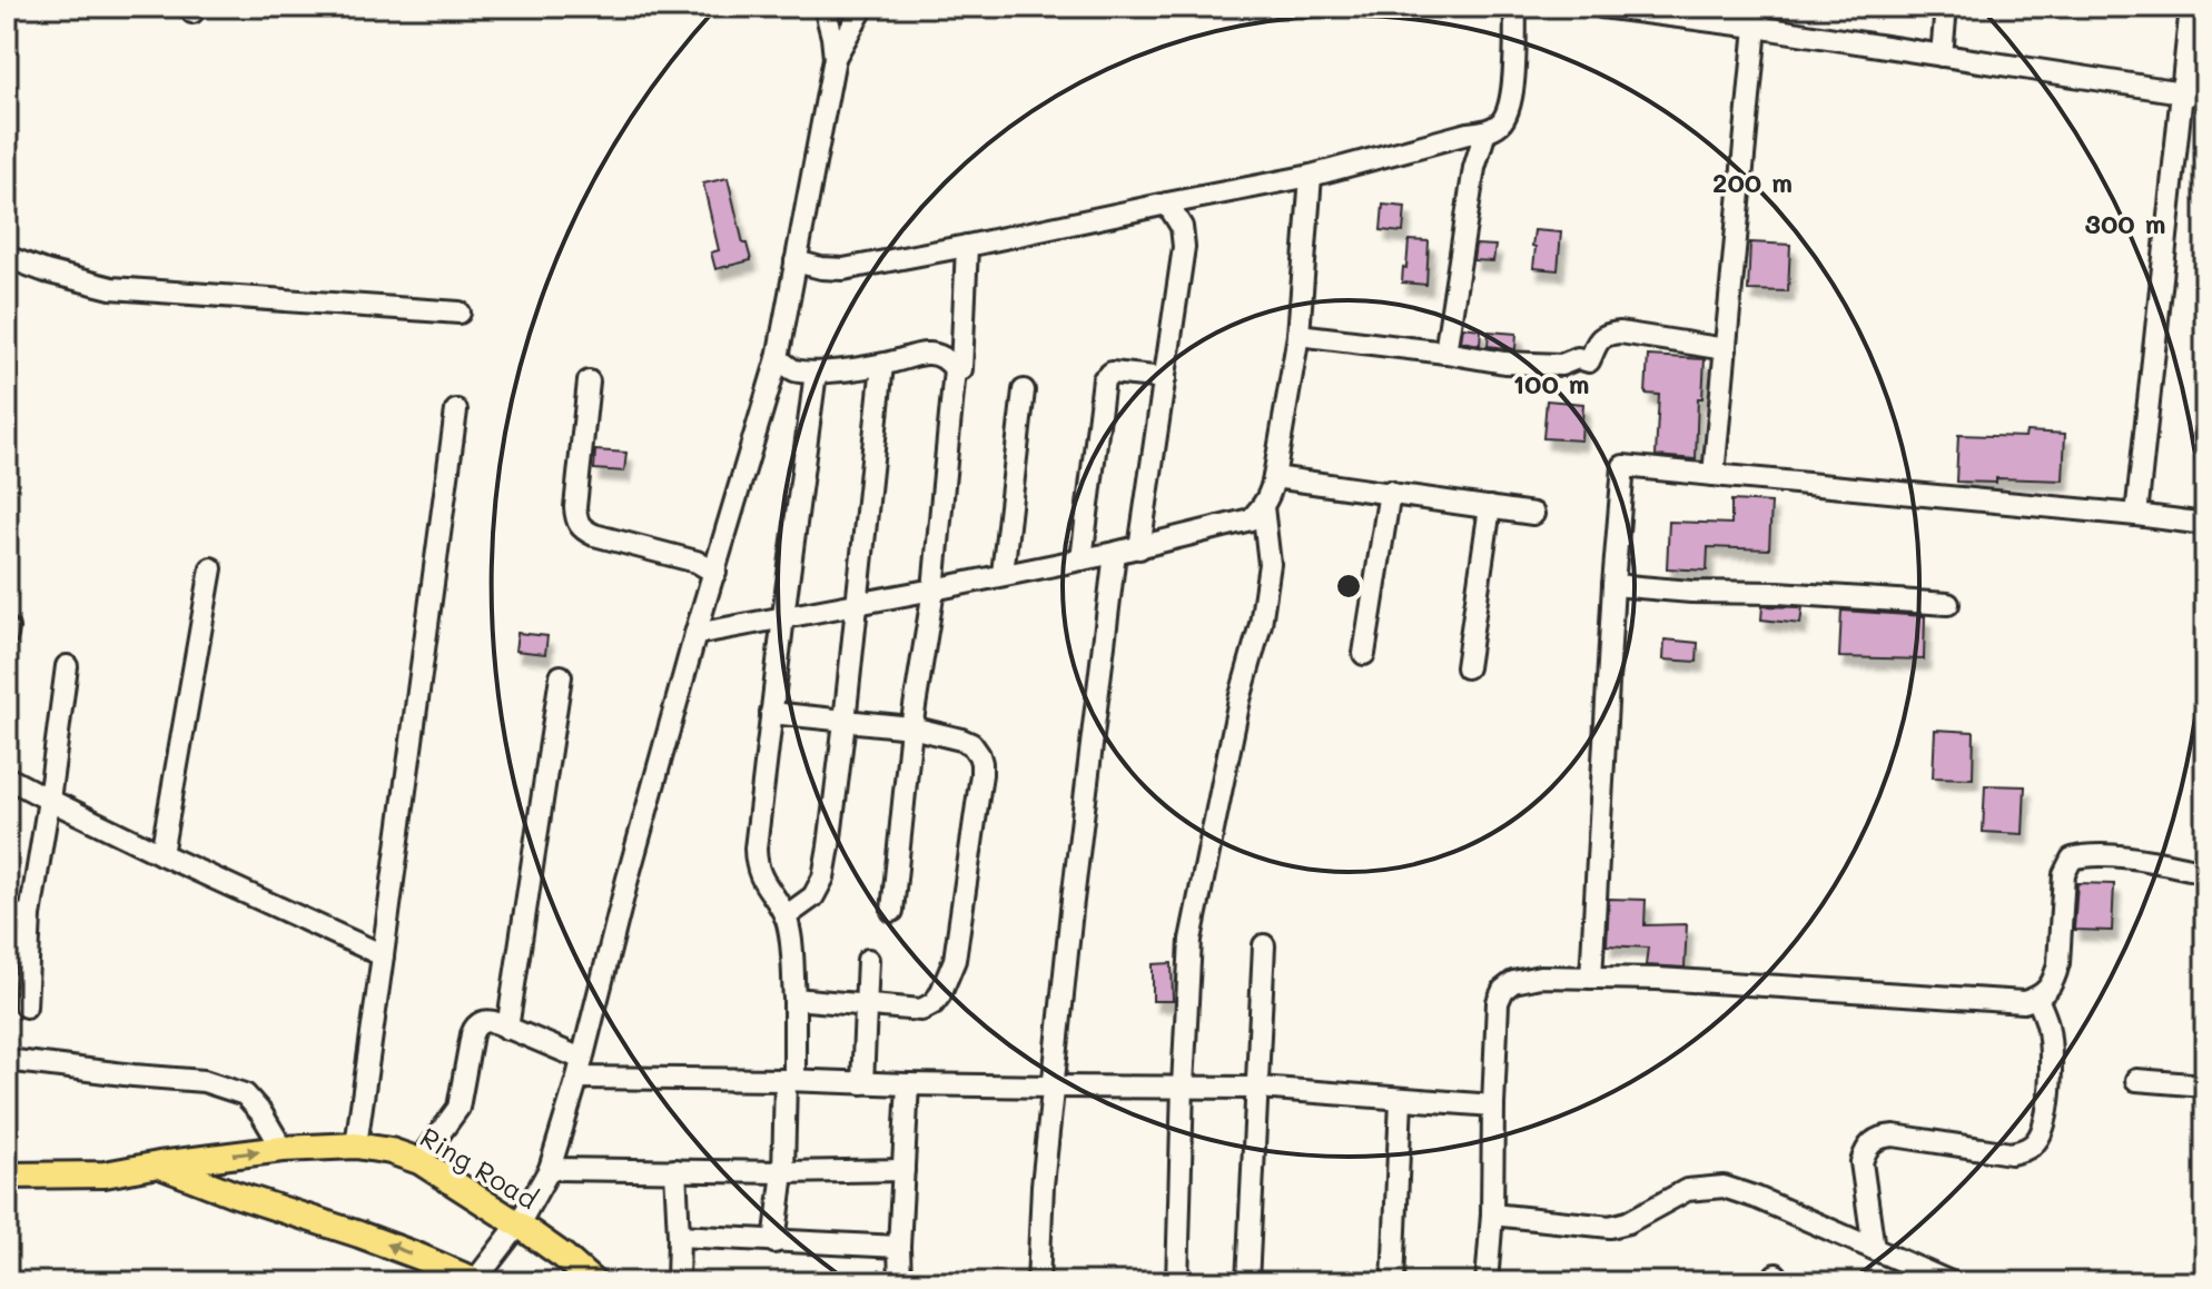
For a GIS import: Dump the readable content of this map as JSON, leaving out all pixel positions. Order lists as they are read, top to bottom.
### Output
{
  "streets": {
    "main road": ["Ring Road"]
  },
  "rings": ["200 m", "300 m", "100 m"]
}
